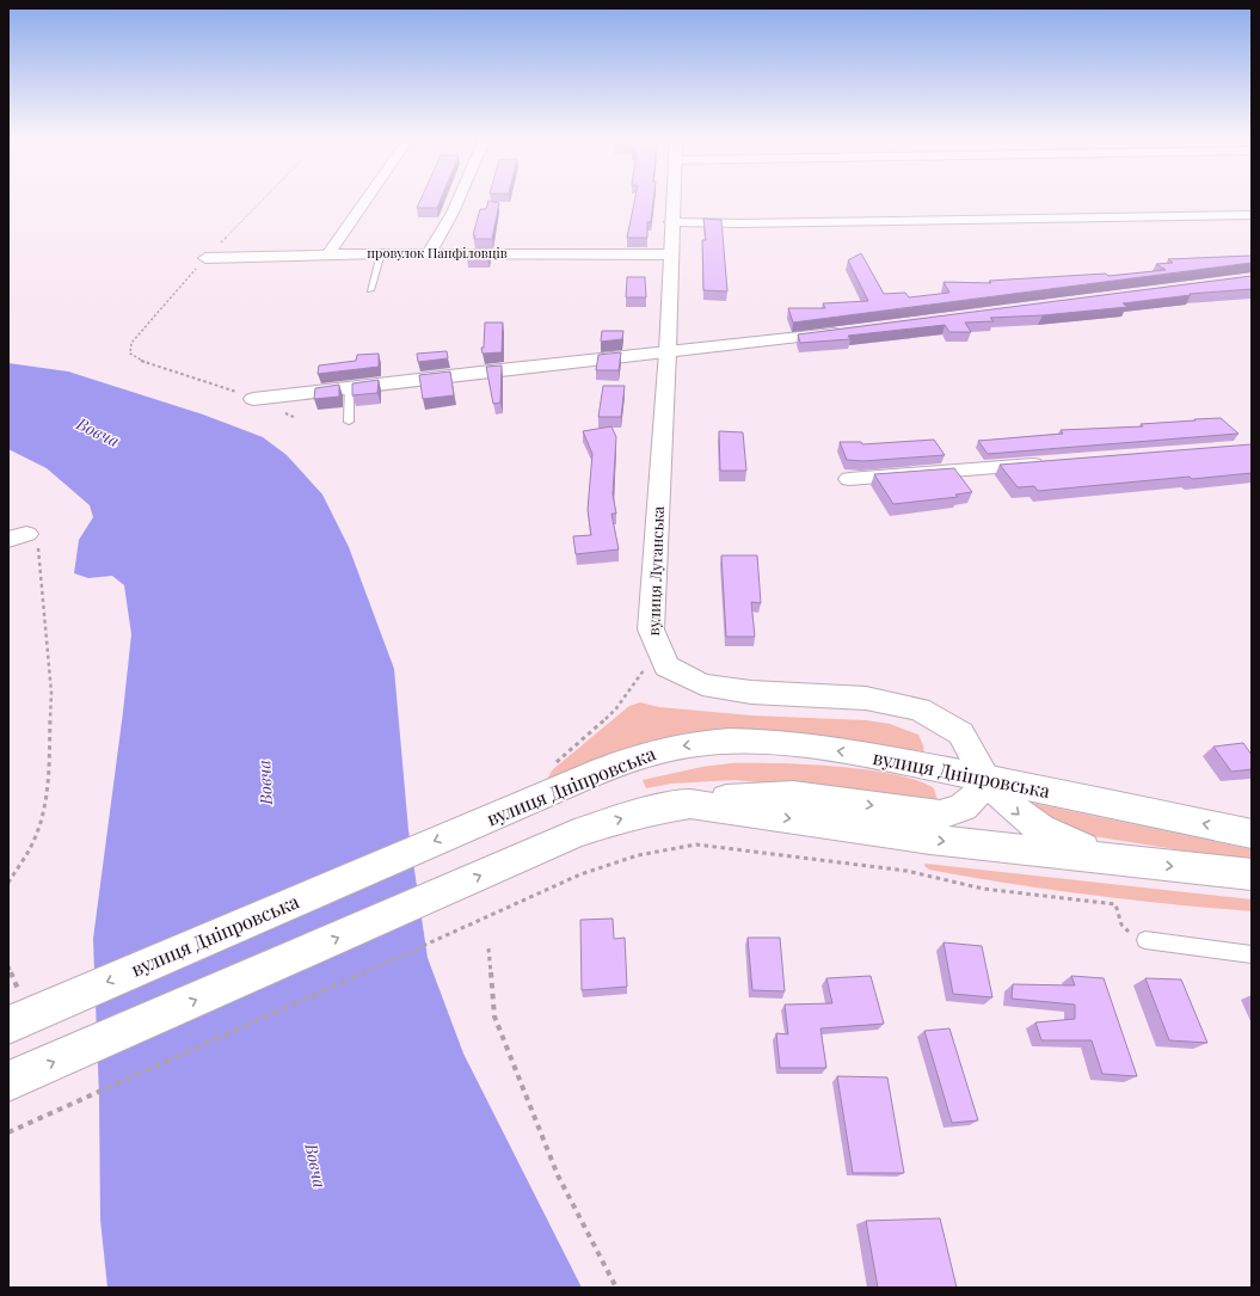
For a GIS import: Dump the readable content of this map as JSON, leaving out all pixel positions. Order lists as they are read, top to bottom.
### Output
{
  "streets": {
    "main road": ["провулок Панфіловців", "вулиця Луганська", "вулиця Дніпровська"]
  },
  "crossings": [
    ["провулок Панфіловців", "вулиця Луганська"],
    ["вулиця Луганська", "вулиця Дніпровська"]
  ],
  "water": ["Вовча"]
}
